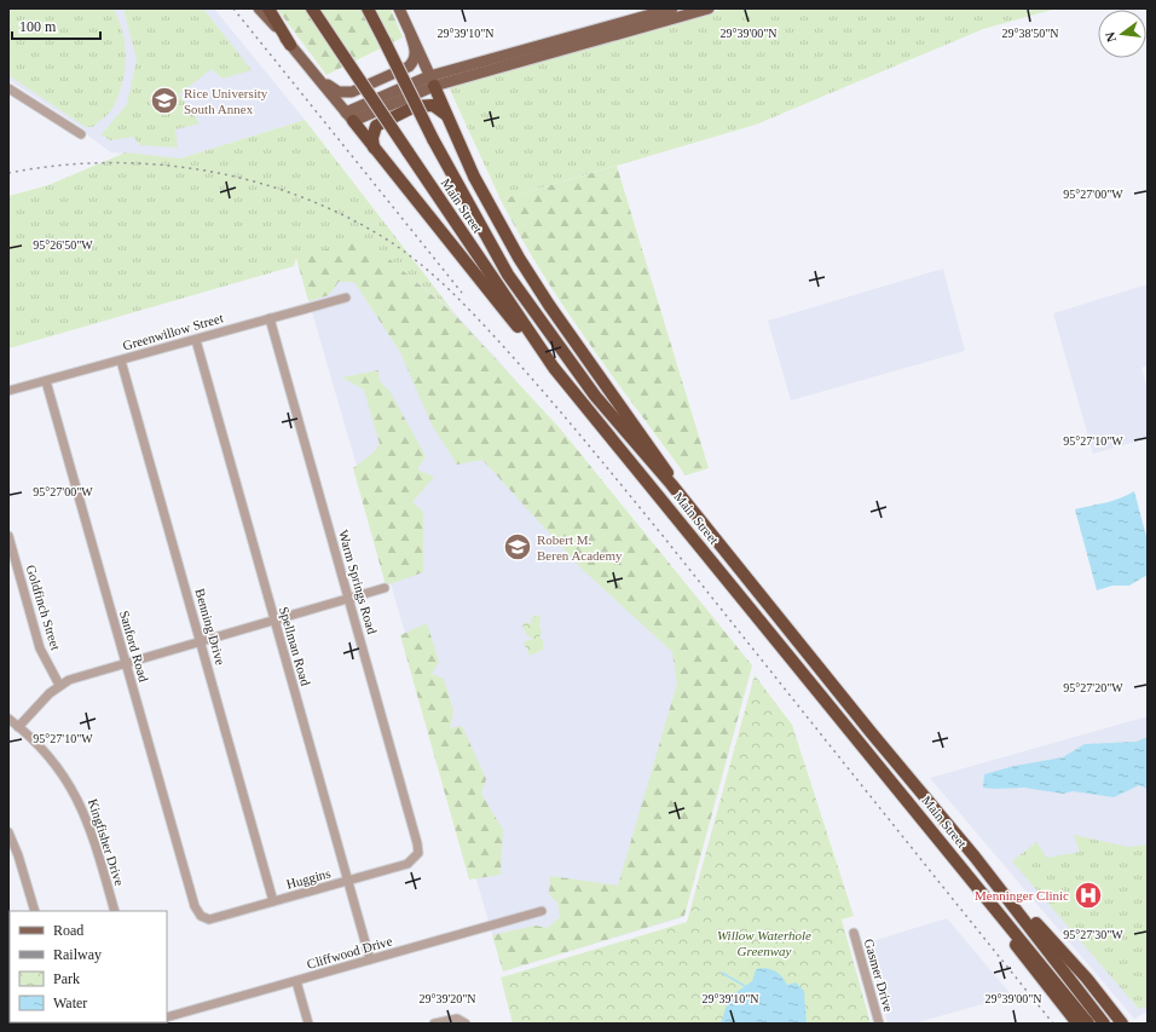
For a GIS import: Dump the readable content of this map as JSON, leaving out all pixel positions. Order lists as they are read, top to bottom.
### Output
{
  "streets": {
    "highway": ["Main Street"],
    "street": [
      "Greenwillow Street",
      "Warm Springs Road",
      "Goldfinch Street",
      "Benning Drive",
      "Sanford Road",
      "Spellman Road",
      "Kingfisher Drive",
      "Huggins",
      "Cliffwood Drive",
      "Gasmer Drive"
    ]
  },
  "crossings": [
    ["Greenwillow Street", "Warm Springs Road"],
    ["Greenwillow Street", "Benning Drive"],
    ["Greenwillow Street", "Sanford Road"],
    ["Greenwillow Street", "Spellman Road"],
    ["Warm Springs Road", "Huggins"],
    ["Benning Drive", "Huggins"],
    ["Sanford Road", "Huggins"],
    ["Spellman Road", "Huggins"],
    ["Spellman Road", "Cliffwood Drive"]
  ],
  "parks": ["Willow Waterhole Greenway"],
  "places": {
    "school or university": ["Rice University South Annex", "Robert M. Beren Academy"],
    "hospital": ["Menninger Clinic"]
  },
  "legend": [
    "Road",
    "Railway",
    "Park",
    "Water"
  ],
  "scale_bar": "100 m",
  "north": "left",
  "coordinates": [
    "29°39'10\"N",
    "29°39'00\"N",
    "29°38'50\"N",
    "95°27'00\"W",
    "95°26'50\"W",
    "95°27'10\"W",
    "95°27'20\"W",
    "95°27'30\"W",
    "29°39'20\"N"
  ]
}
